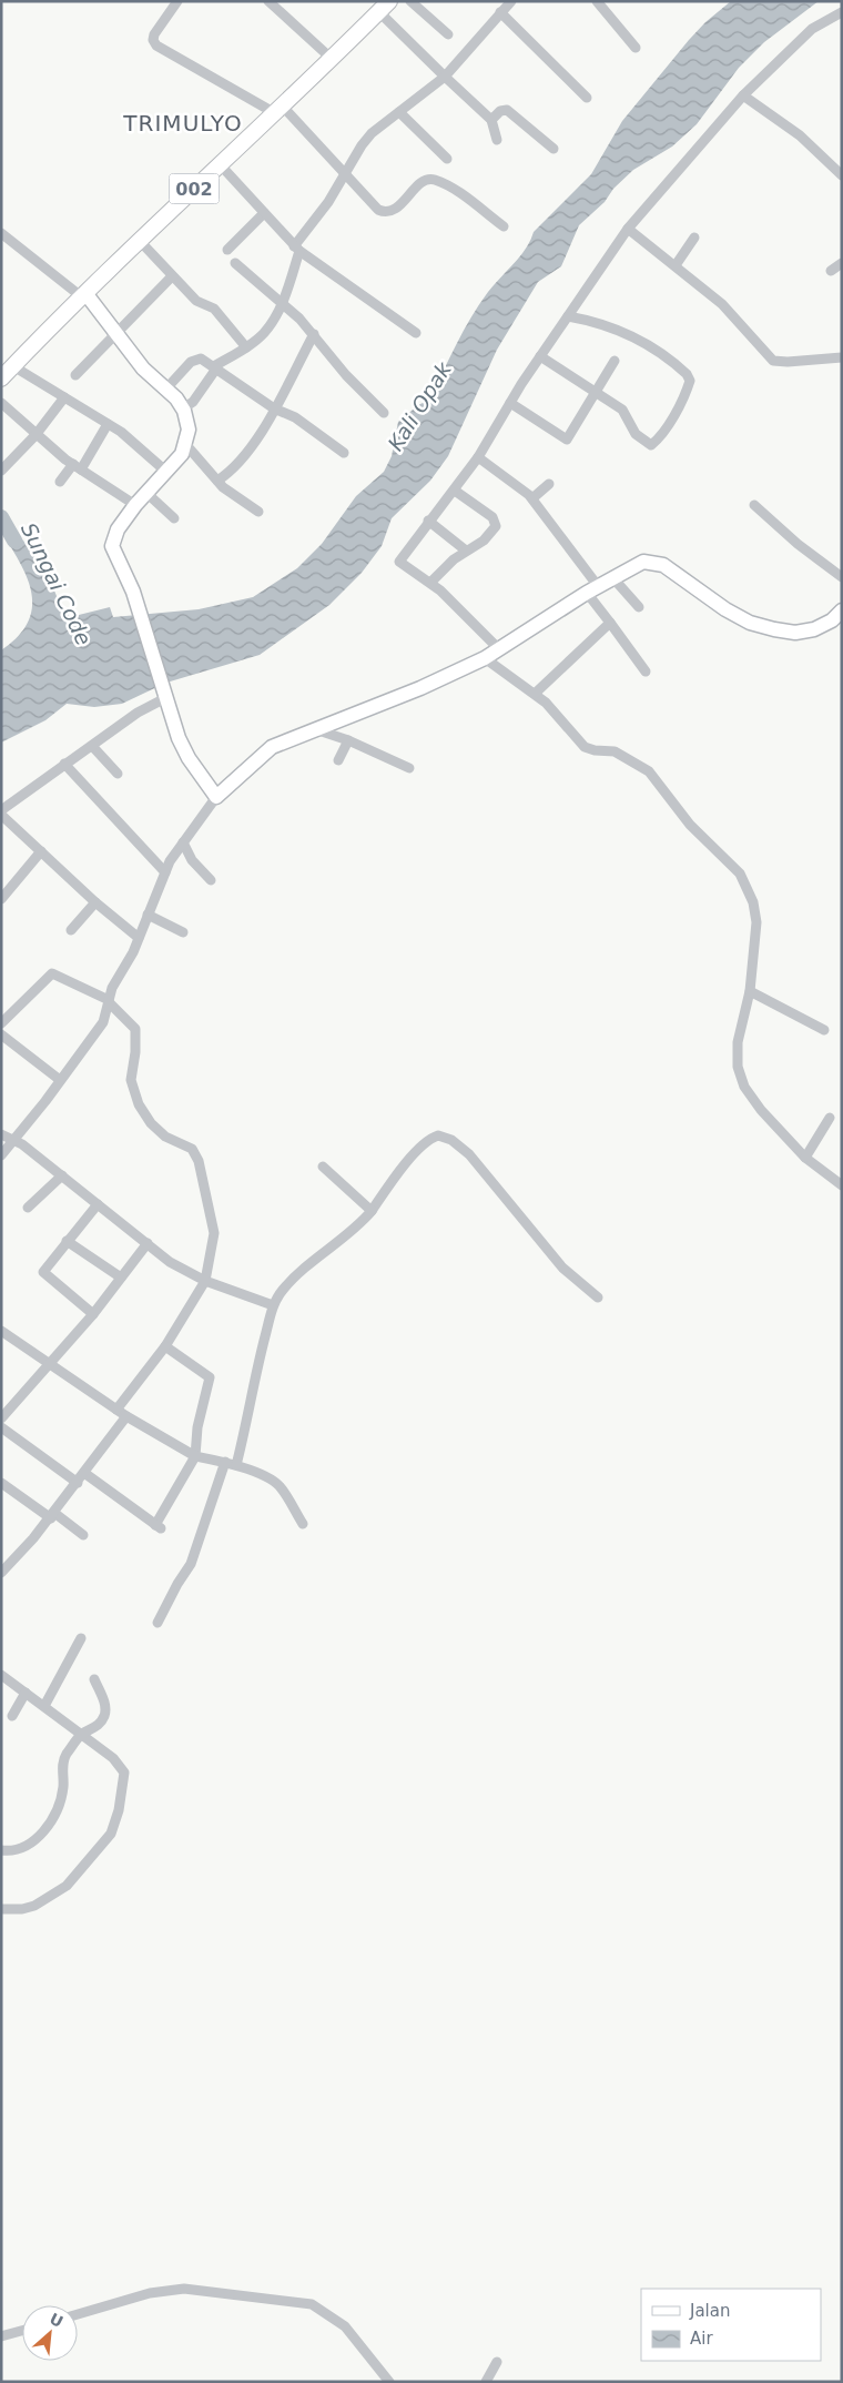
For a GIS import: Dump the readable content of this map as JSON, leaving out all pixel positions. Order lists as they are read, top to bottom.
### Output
{
  "streets": {
    "main road": ["002"]
  },
  "districts": ["TRIMULYO"],
  "water": ["Kali Opak", "Sungai Code"],
  "legend": ["Jalan", "Air"],
  "north": "top right"
}
